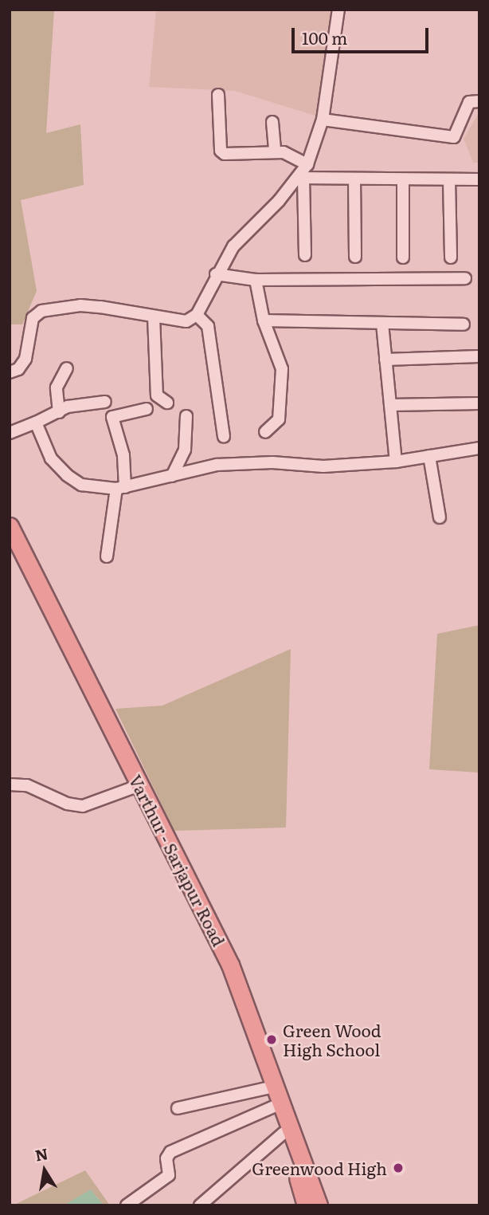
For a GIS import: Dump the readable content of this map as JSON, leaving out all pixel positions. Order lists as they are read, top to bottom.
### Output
{
  "streets": {
    "main road": ["Varthur - Sarjapur Road"]
  },
  "places": ["Green Wood High School", "Greenwood High"],
  "scale_bar": "100 m",
  "north": "top"
}
